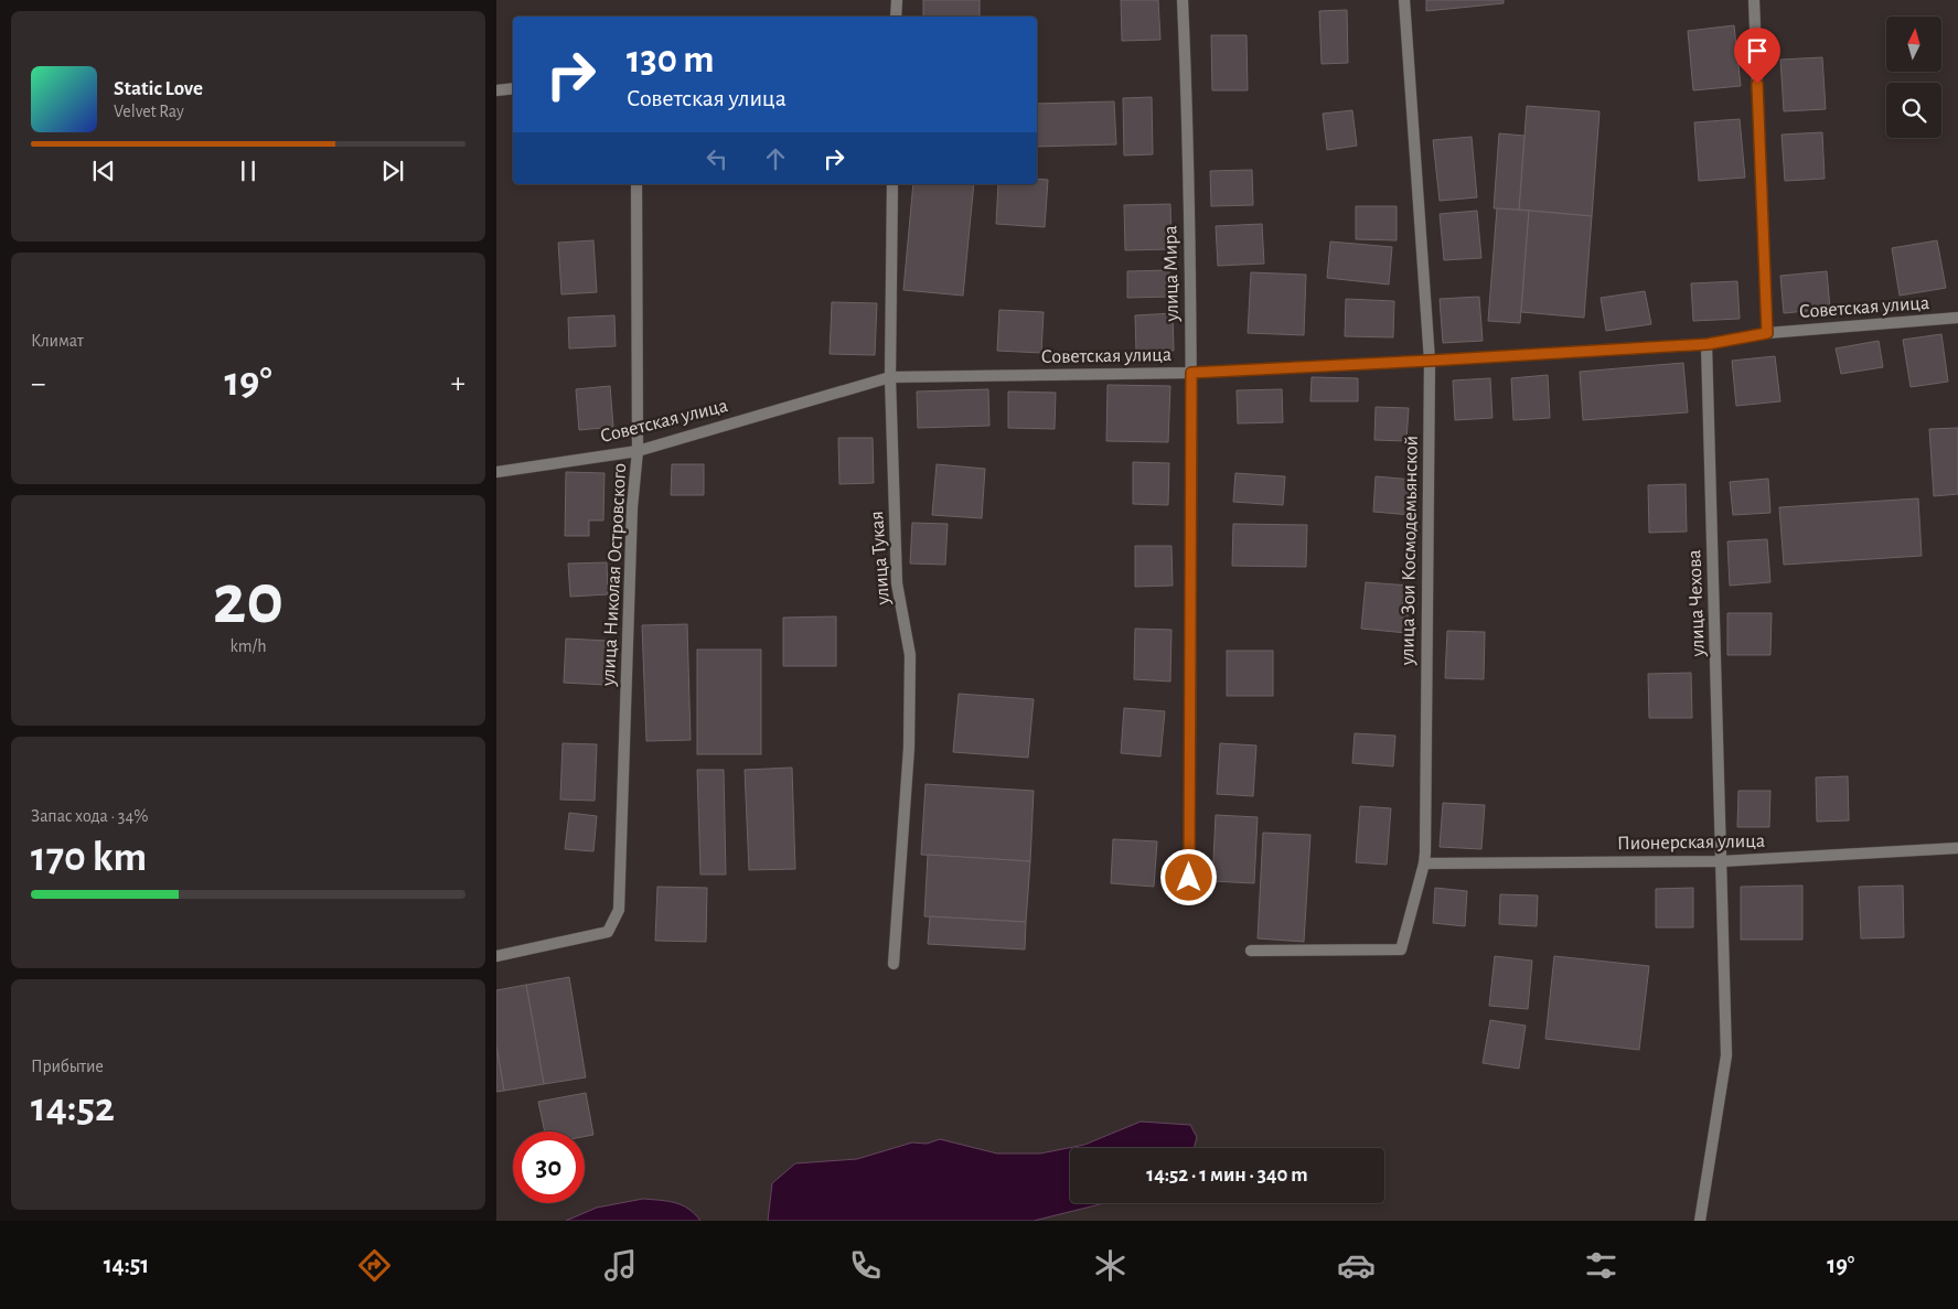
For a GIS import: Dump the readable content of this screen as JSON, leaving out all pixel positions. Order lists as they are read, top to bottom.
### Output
{
  "streets": {
    "street": [
      "улица Мира",
      "Советская улица",
      "улица Зои Космодемьянской",
      "улица Тукая",
      "улица Николая Островского",
      "улица Чехова",
      "Пионерская улица"
    ]
  },
  "crossings": [
    ["улица Мира", "Советская улица"],
    ["Советская улица", "улица Зои Космодемьянской"],
    ["Советская улица", "улица Тукая"],
    ["Советская улица", "улица Николая Островского"],
    ["Советская улица", "улица Чехова"],
    ["улица Зои Космодемьянской", "Пионерская улица"],
    ["улица Чехова", "Пионерская улица"]
  ],
  "north": "top",
  "page": {
    "turn": ["130 m", "Советская улица"],
    "song": ["Static Love", "Velvet Ray"],
    "tile": [
      "Климат",
      ["20", "km/h"],
      ["Запас хода · 34%", "170 km"],
      ["Прибытие", "14:52"]
    ],
    "heat": ["−", "19°", "+"],
    "limit": "30",
    "trip": "14:52 · 1 мин · 340 m",
    "tabs": ["14:51", "19°"]
  }
}
